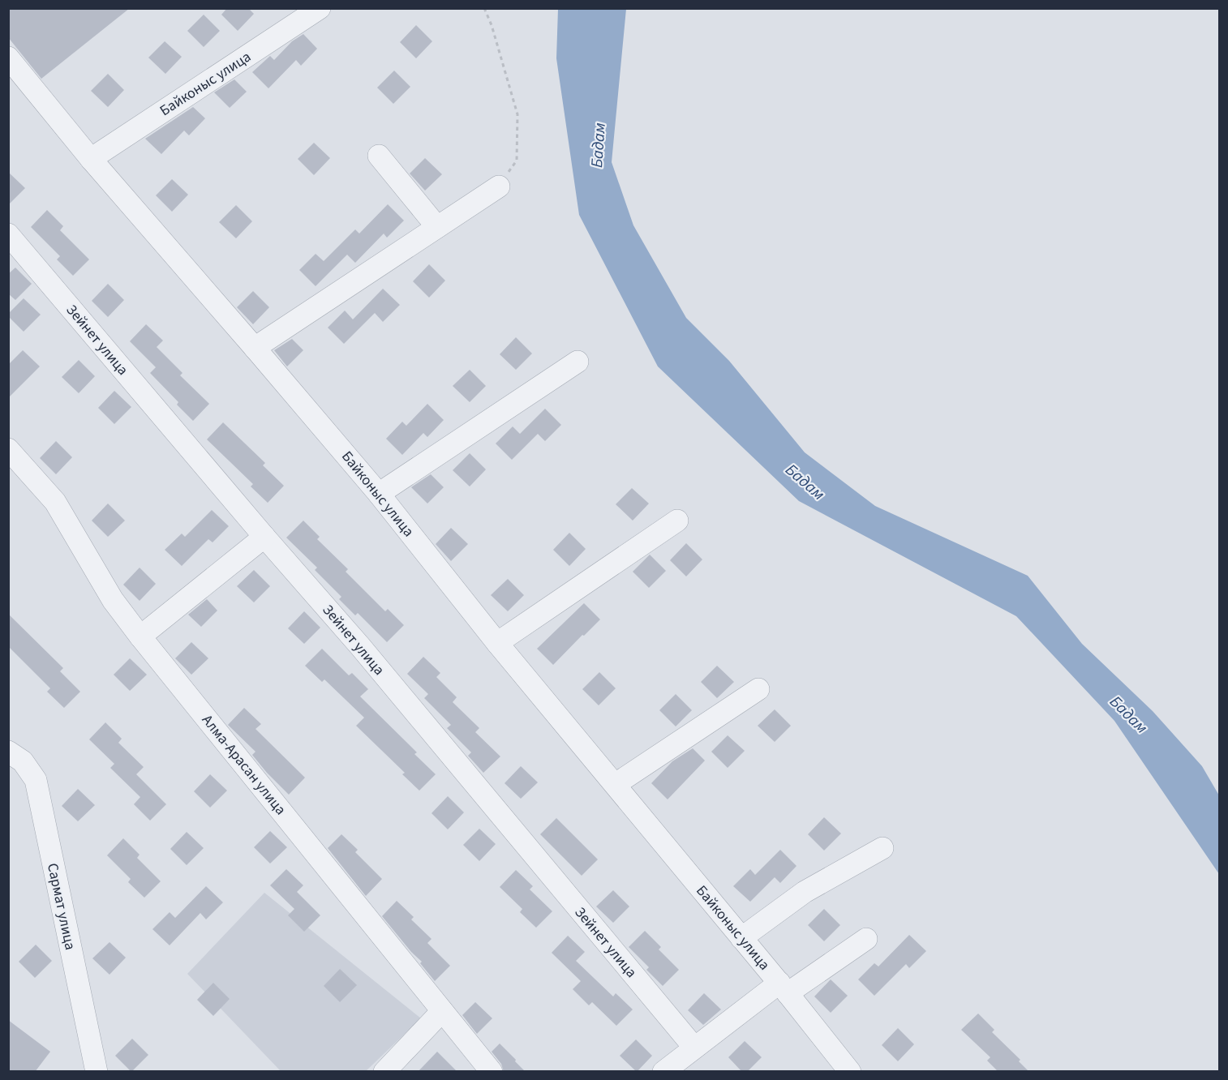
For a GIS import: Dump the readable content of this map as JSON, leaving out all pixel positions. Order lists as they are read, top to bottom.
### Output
{
  "streets": {
    "street": [
      "Байконыс улица",
      "Зейнет улица",
      "Алма-Арасан улица",
      "Сармат улица"
    ]
  },
  "water": ["Бадам"]
}
